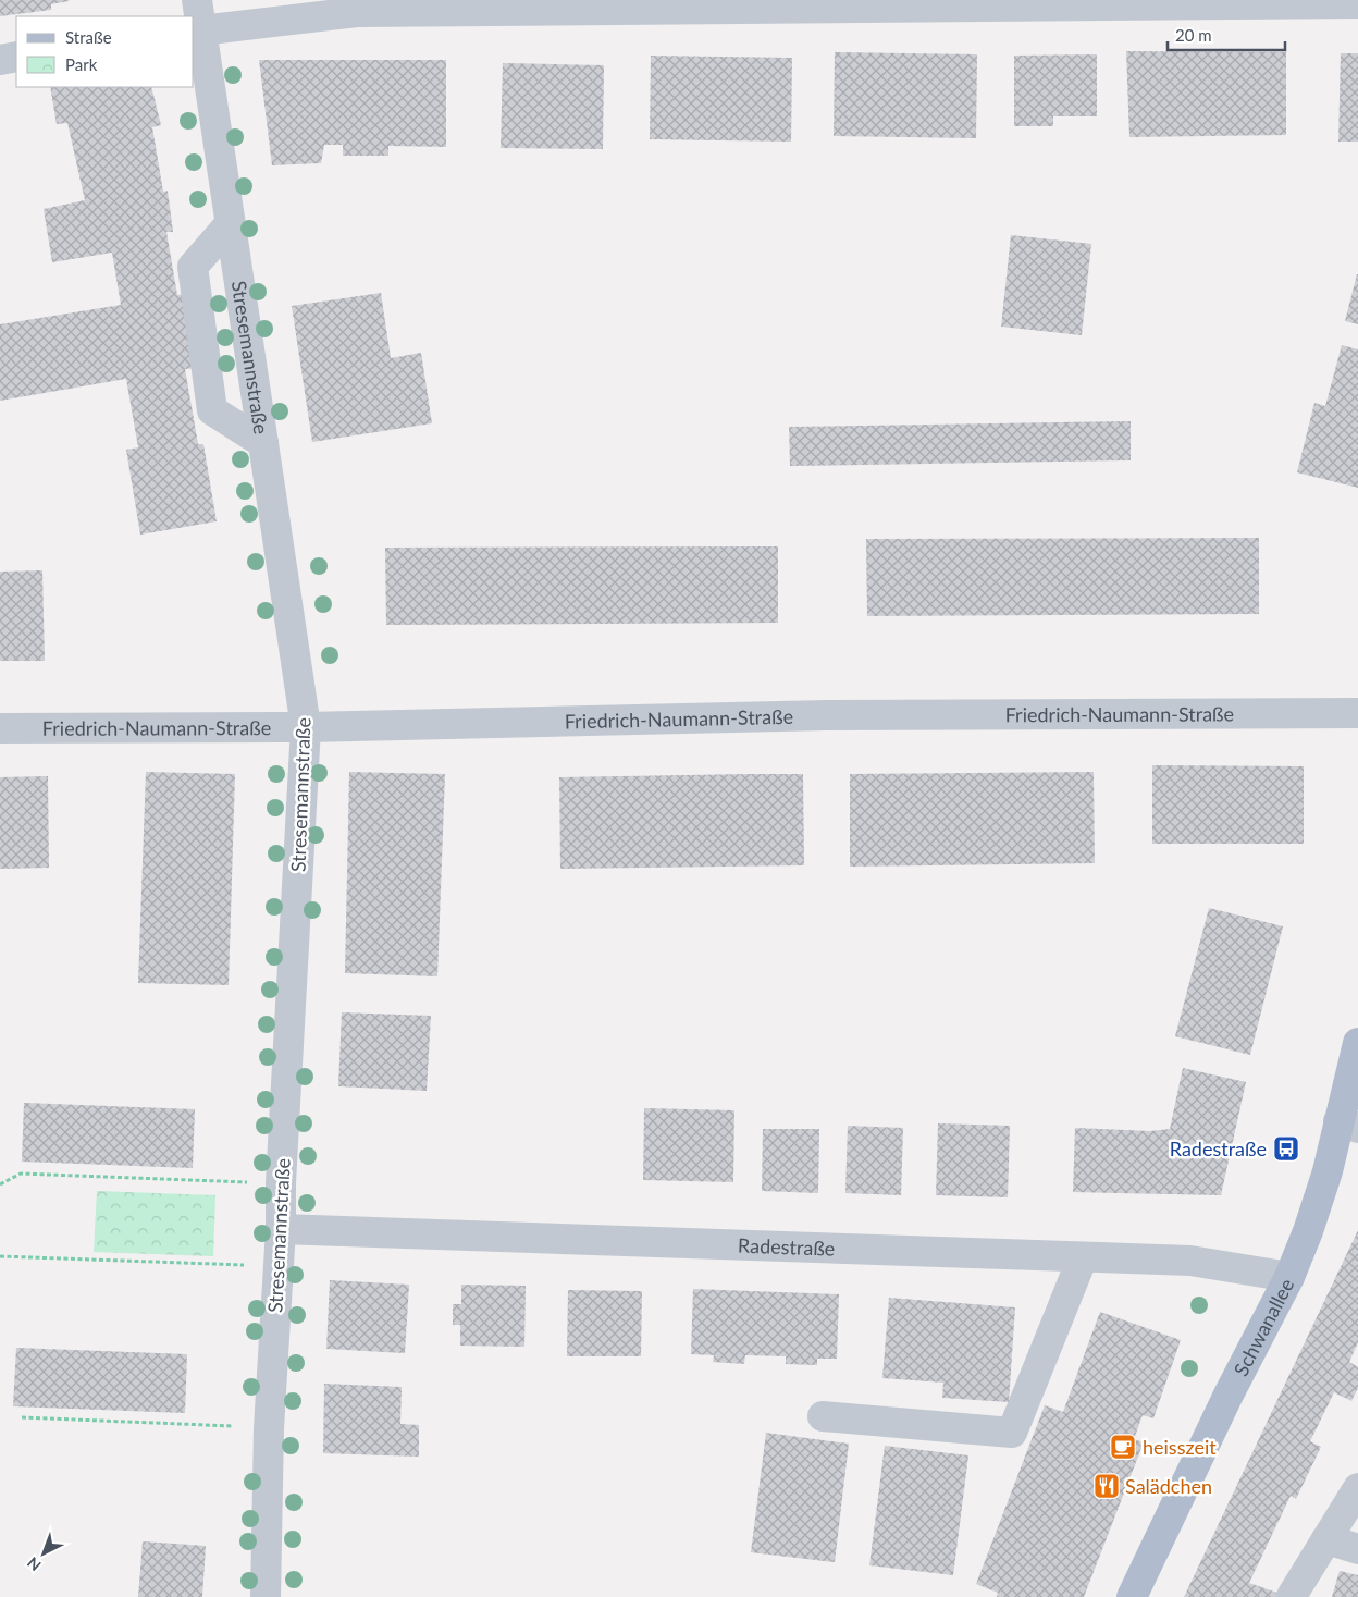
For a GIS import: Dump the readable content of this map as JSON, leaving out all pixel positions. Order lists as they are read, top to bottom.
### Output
{
  "streets": {
    "main road": ["Schwanallee"],
    "street": ["Stresemannstraße", "Friedrich-Naumann-Straße", "Radestraße"]
  },
  "crossings": [
    ["Stresemannstraße", "Friedrich-Naumann-Straße"],
    ["Stresemannstraße", "Radestraße"],
    ["Radestraße", "Schwanallee"]
  ],
  "places": {
    "bus stop": ["Radestraße"],
    "cafe": ["heisszeit"],
    "restaurant": ["Salädchen"]
  },
  "legend": ["Straße", "Park"],
  "scale_bar": "20 m",
  "north": "bottom left"
}
